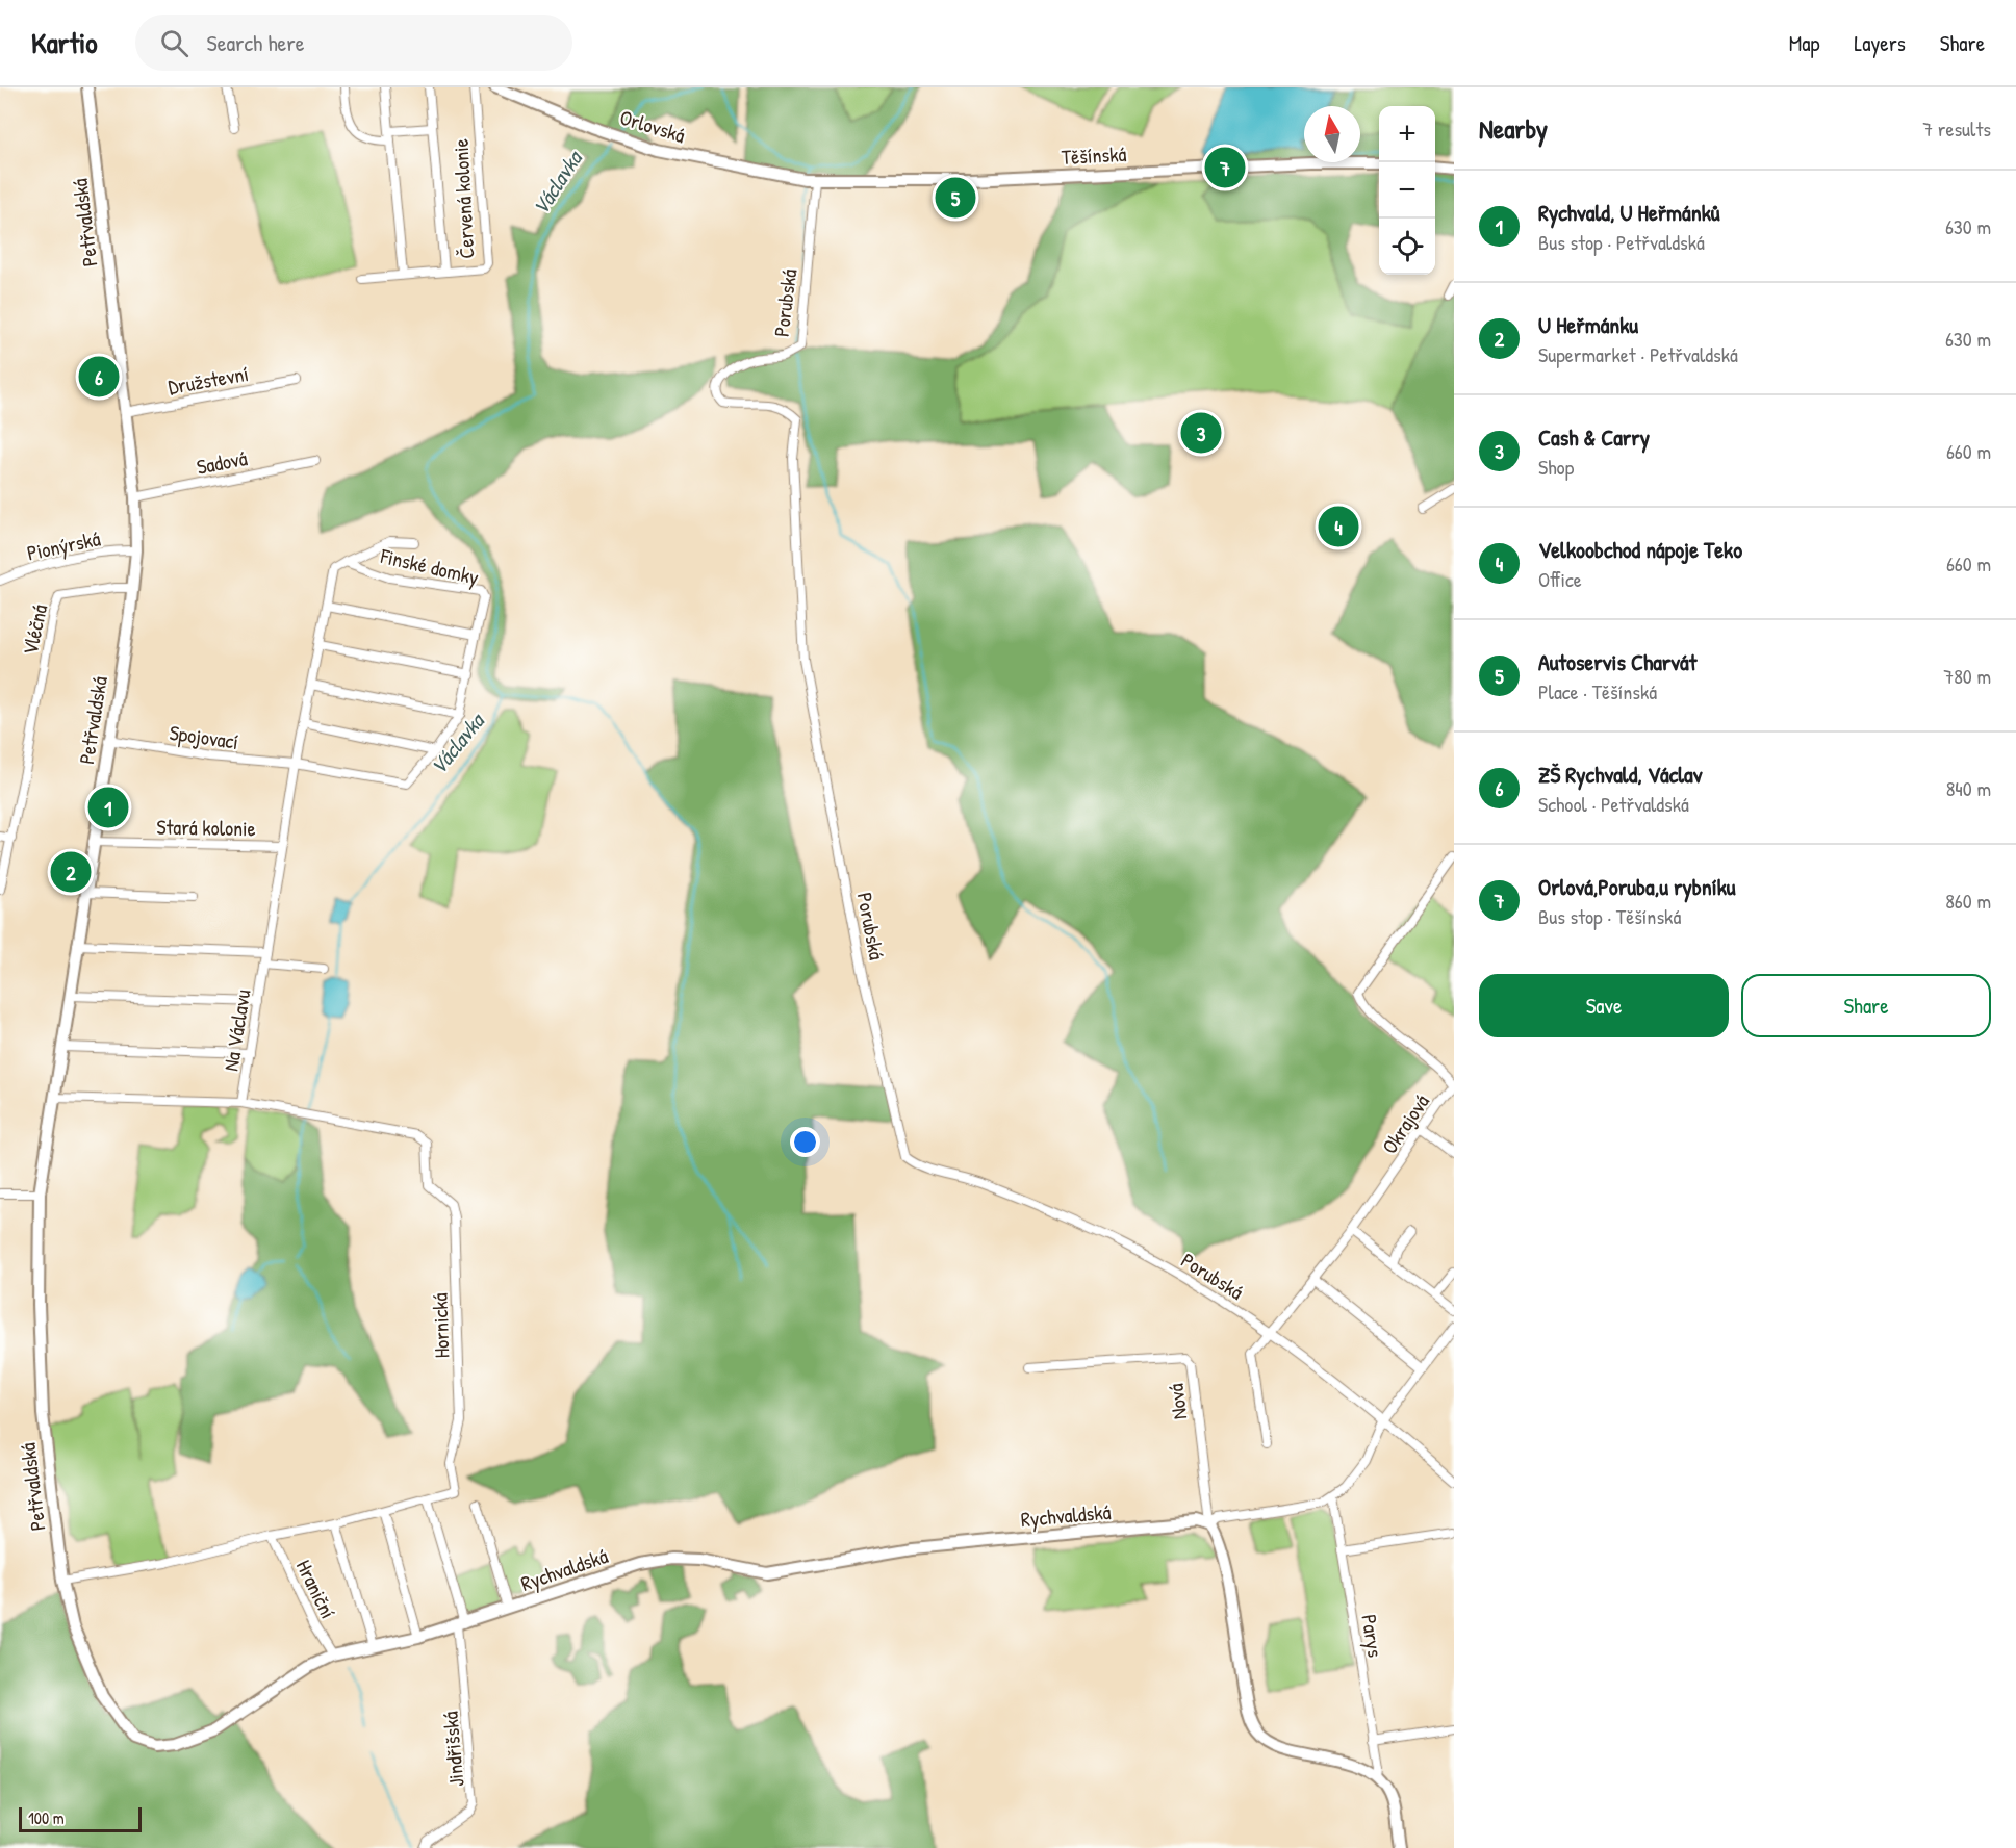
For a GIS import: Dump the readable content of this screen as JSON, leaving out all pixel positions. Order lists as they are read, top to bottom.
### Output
{
  "streets": {
    "street": [
      "Orlovská",
      "Těšínská",
      "Červená kolonie",
      "Petřvaldská",
      "Porubská",
      "Družstevní",
      "Sadová",
      "Pionýrská",
      "Finské domky",
      "Vléčná",
      "Spojovací",
      "Stará kolonie",
      "Na Václavu",
      "Okrajová",
      "Hornická",
      "Nová",
      "Rychvaldská",
      "Hraniční",
      "Parys",
      "Jindřišská"
    ]
  },
  "crossings": [
    ["Orlovská", "Těšínská"],
    ["Orlovská", "Porubská"],
    ["Těšínská", "Porubská"],
    ["Petřvaldská", "Družstevní"],
    ["Petřvaldská", "Sadová"],
    ["Petřvaldská", "Pionýrská"],
    ["Petřvaldská", "Vléčná"],
    ["Petřvaldská", "Spojovací"],
    ["Petřvaldská", "Stará kolonie"],
    ["Petřvaldská", "Hornická"],
    ["Petřvaldská", "Rychvaldská"],
    ["Porubská", "Okrajová"],
    ["Porubská", "Rychvaldská"],
    ["Finské domky", "Spojovací"],
    ["Stará kolonie", "Na Václavu"],
    ["Na Václavu", "Hornická"],
    ["Hornická", "Rychvaldská"],
    ["Hornická", "Hraniční"],
    ["Hornická", "Jindřišská"],
    ["Nová", "Rychvaldská"],
    ["Rychvaldská", "Hraniční"],
    ["Rychvaldská", "Parys"],
    ["Rychvaldská", "Jindřišská"]
  ],
  "water": ["Václavka"],
  "scale_bar": "100 m",
  "north": "top",
  "page": {
    "header": "Kartio",
    "search": "Search here",
    "nav": ["Map", "Layers", "Share"],
    "heading": ["Nearby", "7 results"],
    "map_buttons": ["+", "−"],
    "pins": [
      "7",
      "5",
      "6",
      "3",
      "4",
      "1",
      "2"
    ],
    "list": [
      {
        "mark": "1",
        "name": "Rychvald, U Heřmánků",
        "note": "Bus stop · Petřvaldská",
        "value": "630 m"
      },
      {
        "mark": "2",
        "name": "U Heřmánku",
        "note": "Supermarket · Petřvaldská",
        "value": "630 m"
      },
      {
        "mark": "3",
        "name": "Cash & Carry",
        "note": "Shop",
        "value": "660 m"
      },
      {
        "mark": "4",
        "name": "Velkoobchod nápoje Teko",
        "note": "Office",
        "value": "660 m"
      },
      {
        "mark": "5",
        "name": "Autoservis Charvát",
        "note": "Place · Těšínská",
        "value": "780 m"
      },
      {
        "mark": "6",
        "name": "ZŠ Rychvald, Václav",
        "note": "School · Petřvaldská",
        "value": "840 m"
      },
      {
        "mark": "7",
        "name": "Orlová,Poruba,u rybníku",
        "note": "Bus stop · Těšínská",
        "value": "860 m"
      }
    ],
    "buttons": ["Save", "Share"],
    "scale": "100 m"
  }
}
